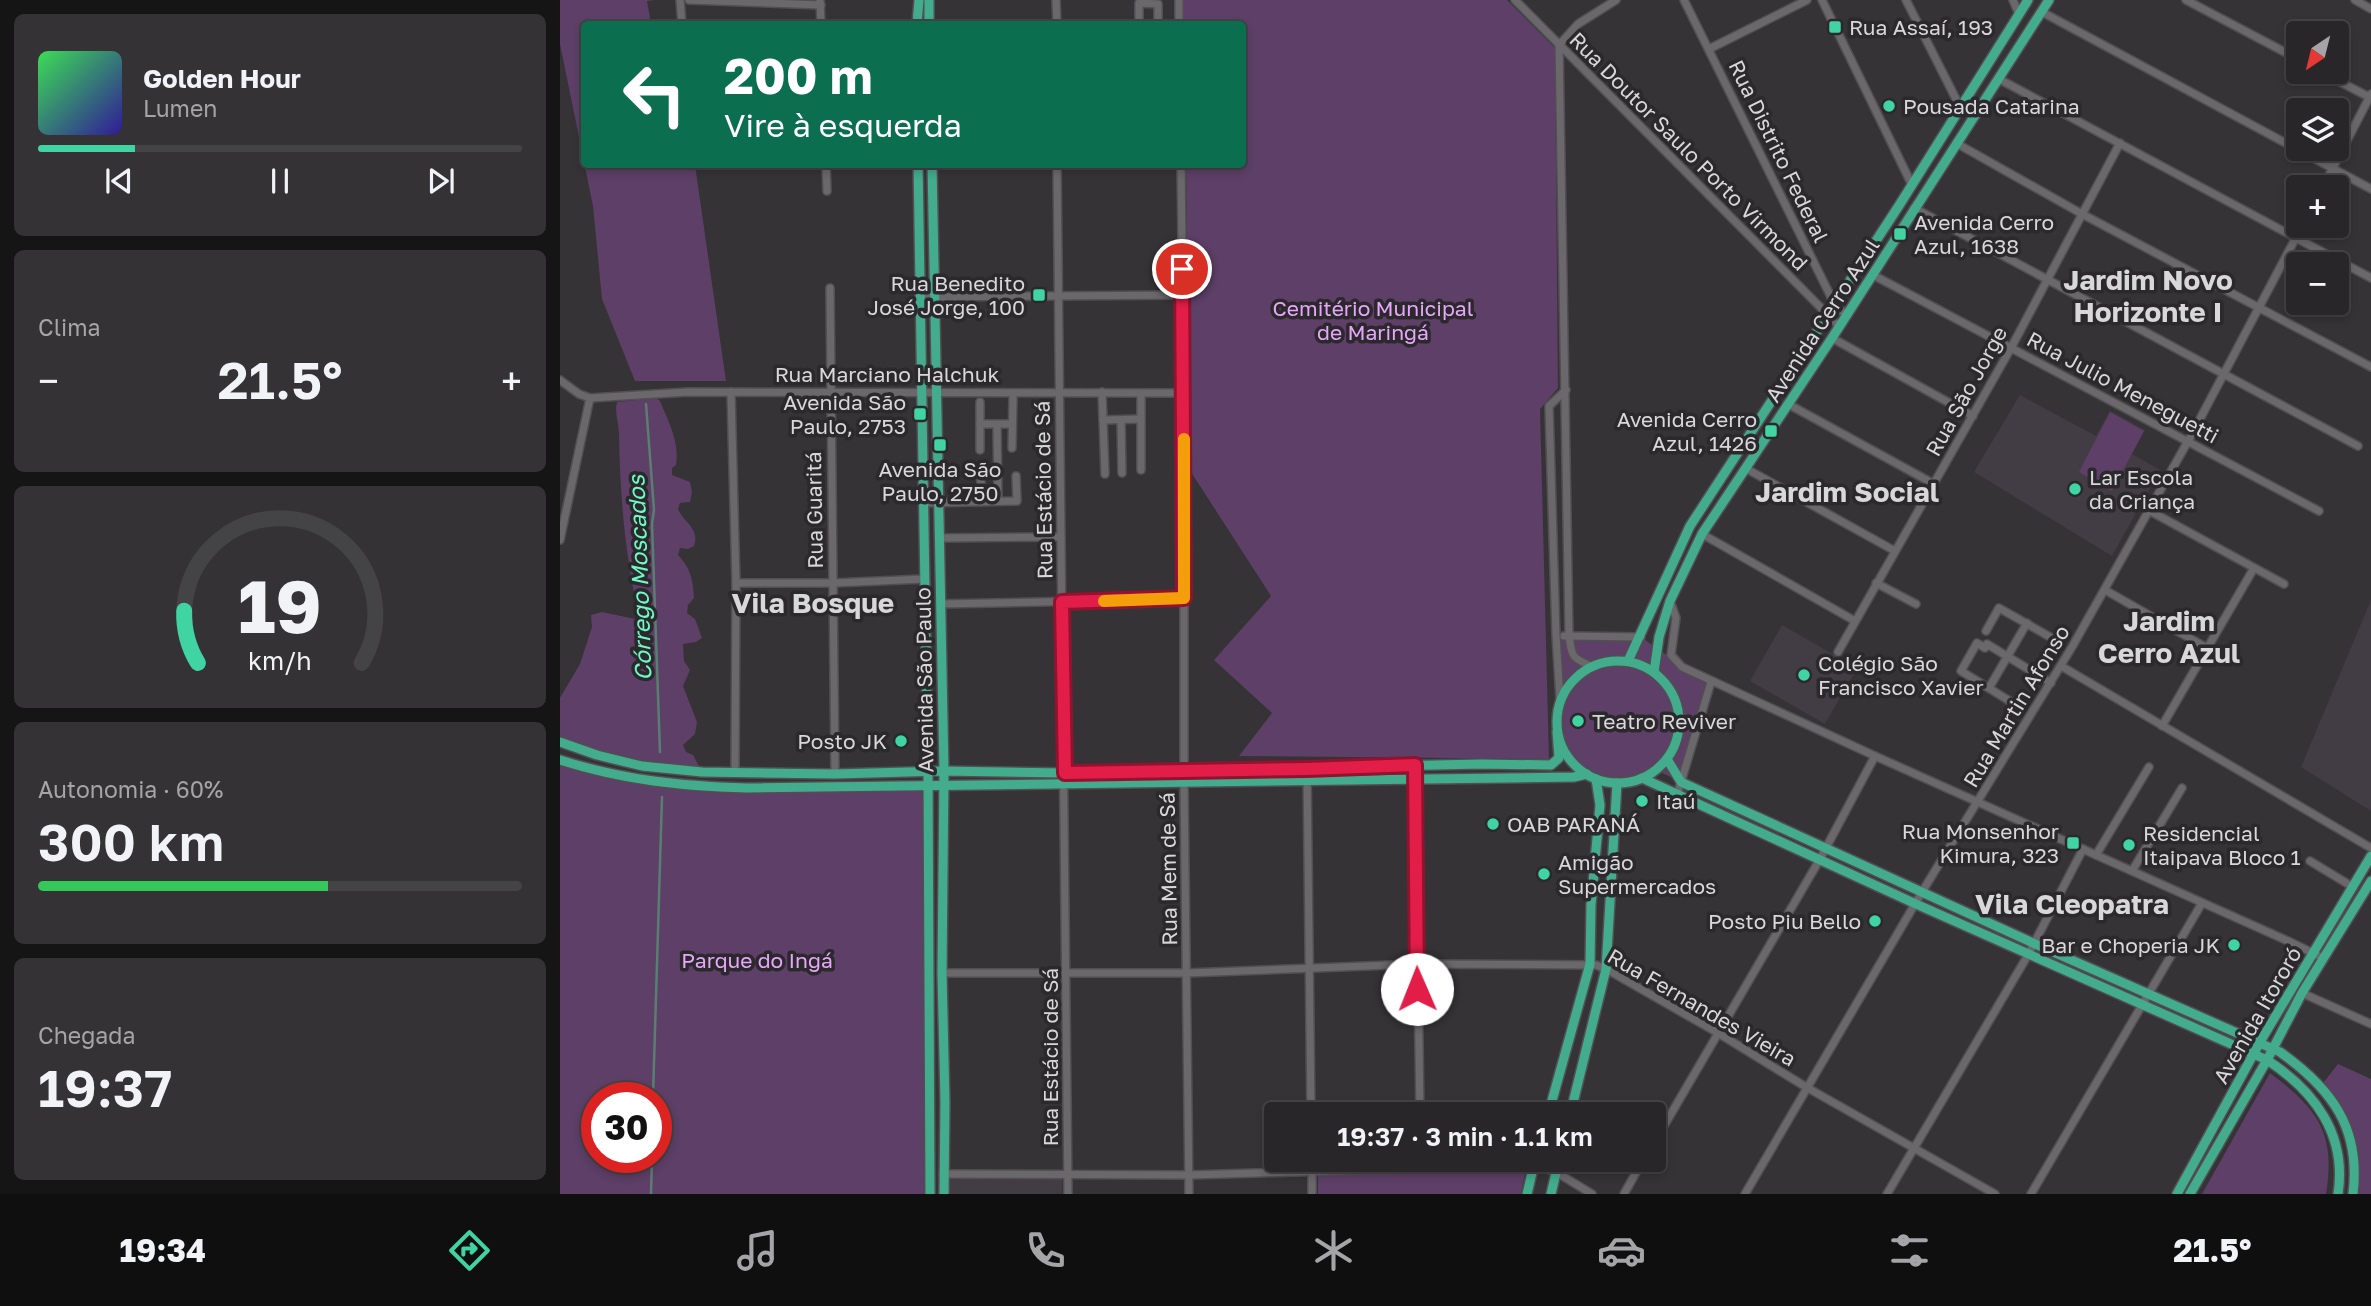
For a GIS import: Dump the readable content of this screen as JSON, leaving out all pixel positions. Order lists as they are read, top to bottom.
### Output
{
  "streets": {
    "main road": ["Avenida Cerro Azul", "Avenida São Paulo", "Avenida Itororó"],
    "street": [
      "Rua Doutor Saulo Porto Virmond",
      "Rua Distrito Federal",
      "Rua Marciano Halchuk",
      "Rua Julio Meneguetti",
      "Rua São Jorge",
      "Rua Estácio de Sá",
      "Rua Guaritá",
      "Rua Martin Afonso",
      "Rua Mem de Sá",
      "Rua Fernandes Vieira"
    ]
  },
  "crossings": [
    ["Rua Doutor Saulo Porto Virmond", "Avenida Cerro Azul"],
    ["Rua Distrito Federal", "Avenida Cerro Azul"],
    ["Avenida Cerro Azul", "Rua Julio Meneguetti"],
    ["Rua Marciano Halchuk", "Rua Estácio de Sá"],
    ["Rua Marciano Halchuk", "Rua Guaritá"],
    ["Rua Marciano Halchuk", "Avenida São Paulo"],
    ["Rua Marciano Halchuk", "Rua Mem de Sá"],
    ["Rua Julio Meneguetti", "Rua São Jorge"],
    ["Rua Julio Meneguetti", "Rua Martin Afonso"],
    ["Rua Estácio de Sá", "Rua Fernandes Vieira"],
    ["Avenida São Paulo", "Rua Fernandes Vieira"],
    ["Rua Martin Afonso", "Rua Fernandes Vieira"],
    ["Rua Mem de Sá", "Rua Fernandes Vieira"]
  ],
  "districts": [
    "Jardim Novo Horizonte I",
    "Jardim Social",
    "Vila Bosque",
    "Jardim Cerro Azul",
    "Vila Cleopatra"
  ],
  "water": ["Córrego Moscados"],
  "parks": ["Cemitério Municipal de Maringá", "Parque do Ingá"],
  "places": {
    "transit": [
      "Rua Assaí, 193",
      "Avenida Cerro Azul, 1638",
      "Rua Benedito José Jorge, 100",
      "Avenida São Paulo, 2753",
      "Avenida Cerro Azul, 1426",
      "Avenida São Paulo, 2750",
      "Rua Monsenhor Kimura, 323"
    ],
    "other": [
      "Pousada Catarina",
      "Lar Escola da Criança",
      "Colégio São Francisco Xavier",
      "Teatro Reviver",
      "Posto JK",
      "Itaú",
      "OAB PARANÁ",
      "Residencial Itaipava Bloco 1",
      "Amigão Supermercados",
      "Posto Piu Bello",
      "Bar e Choperia JK"
    ]
  },
  "north": "bottom left",
  "page": {
    "map_buttons": ["+", "−"],
    "turn": ["200 m", "Vire à esquerda"],
    "song": ["Golden Hour", "Lumen"],
    "tile": [
      "Clima",
      ["Autonomia · 60%", "300 km"],
      ["Chegada", "19:37"]
    ],
    "heat": ["−", "21.5°", "+"],
    "limit": "30",
    "trip": "19:37 · 3 min · 1.1 km",
    "tabs": ["19:34", "21.5°"],
    "gauge": ["19", "km/h"]
  }
}
